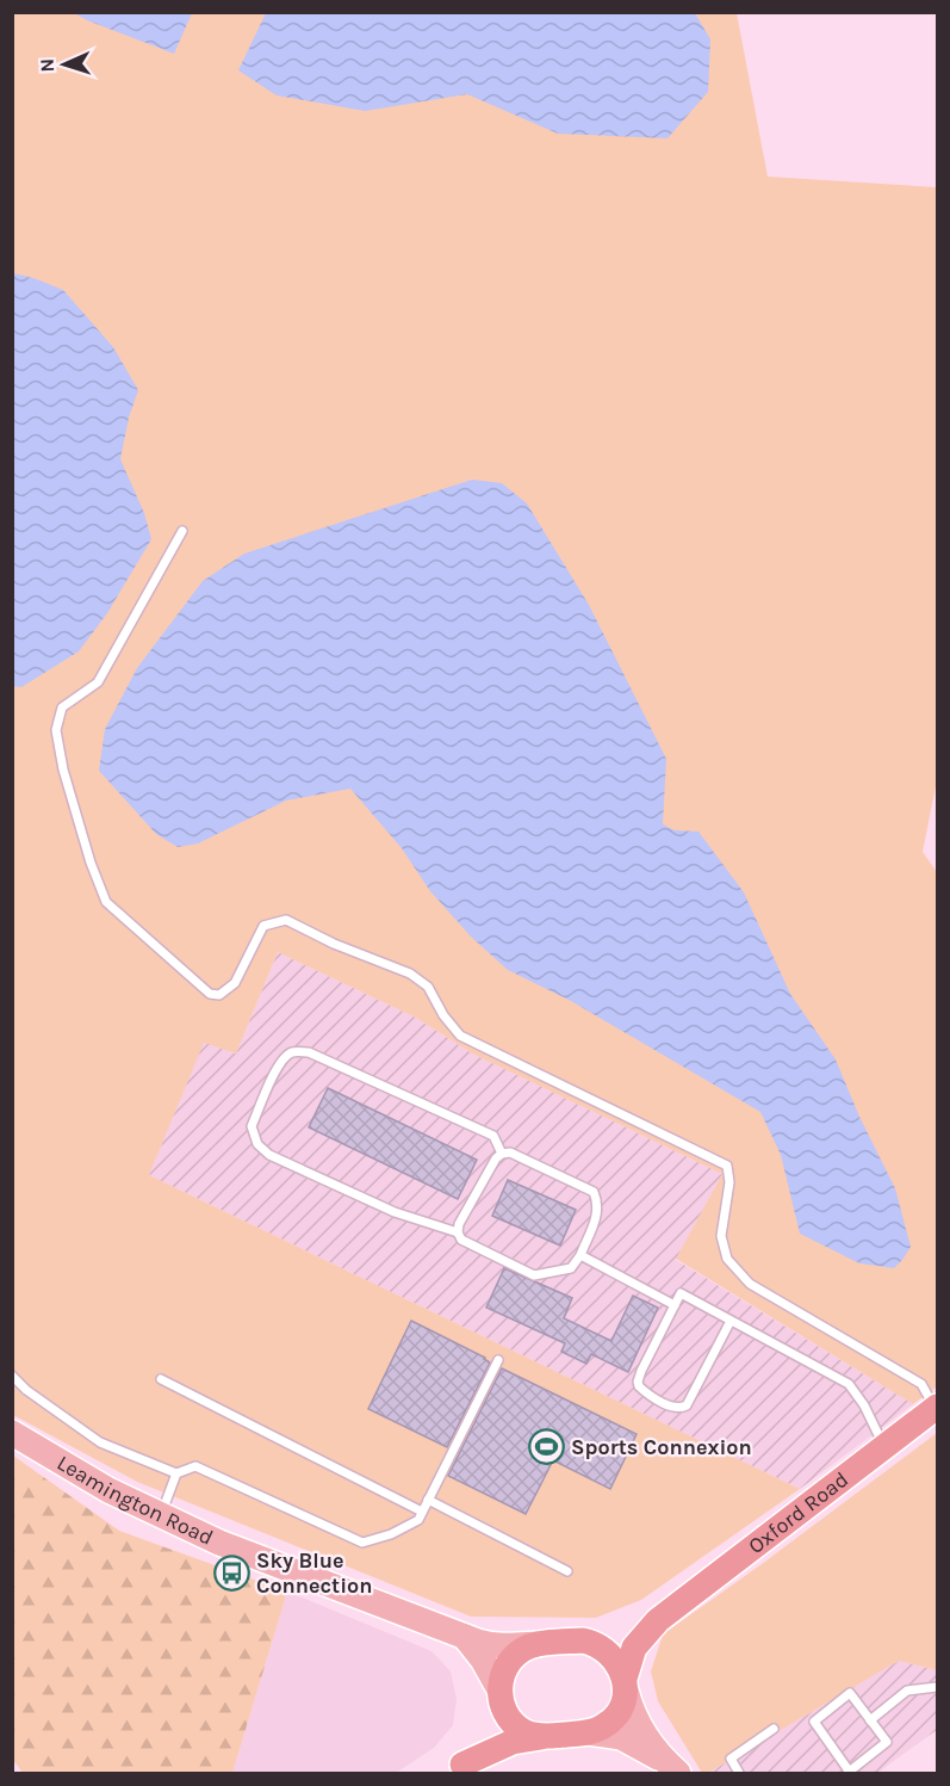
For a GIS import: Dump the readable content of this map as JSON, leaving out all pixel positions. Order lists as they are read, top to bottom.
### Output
{
  "streets": {
    "highway": ["Oxford Road"],
    "main road": ["Leamington Road"]
  },
  "crossings": [
    ["Leamington Road", "Oxford Road"]
  ],
  "places": {
    "sports": ["Sports Connexion"],
    "bus stop": ["Sky Blue Connection"]
  },
  "north": "left"
}
